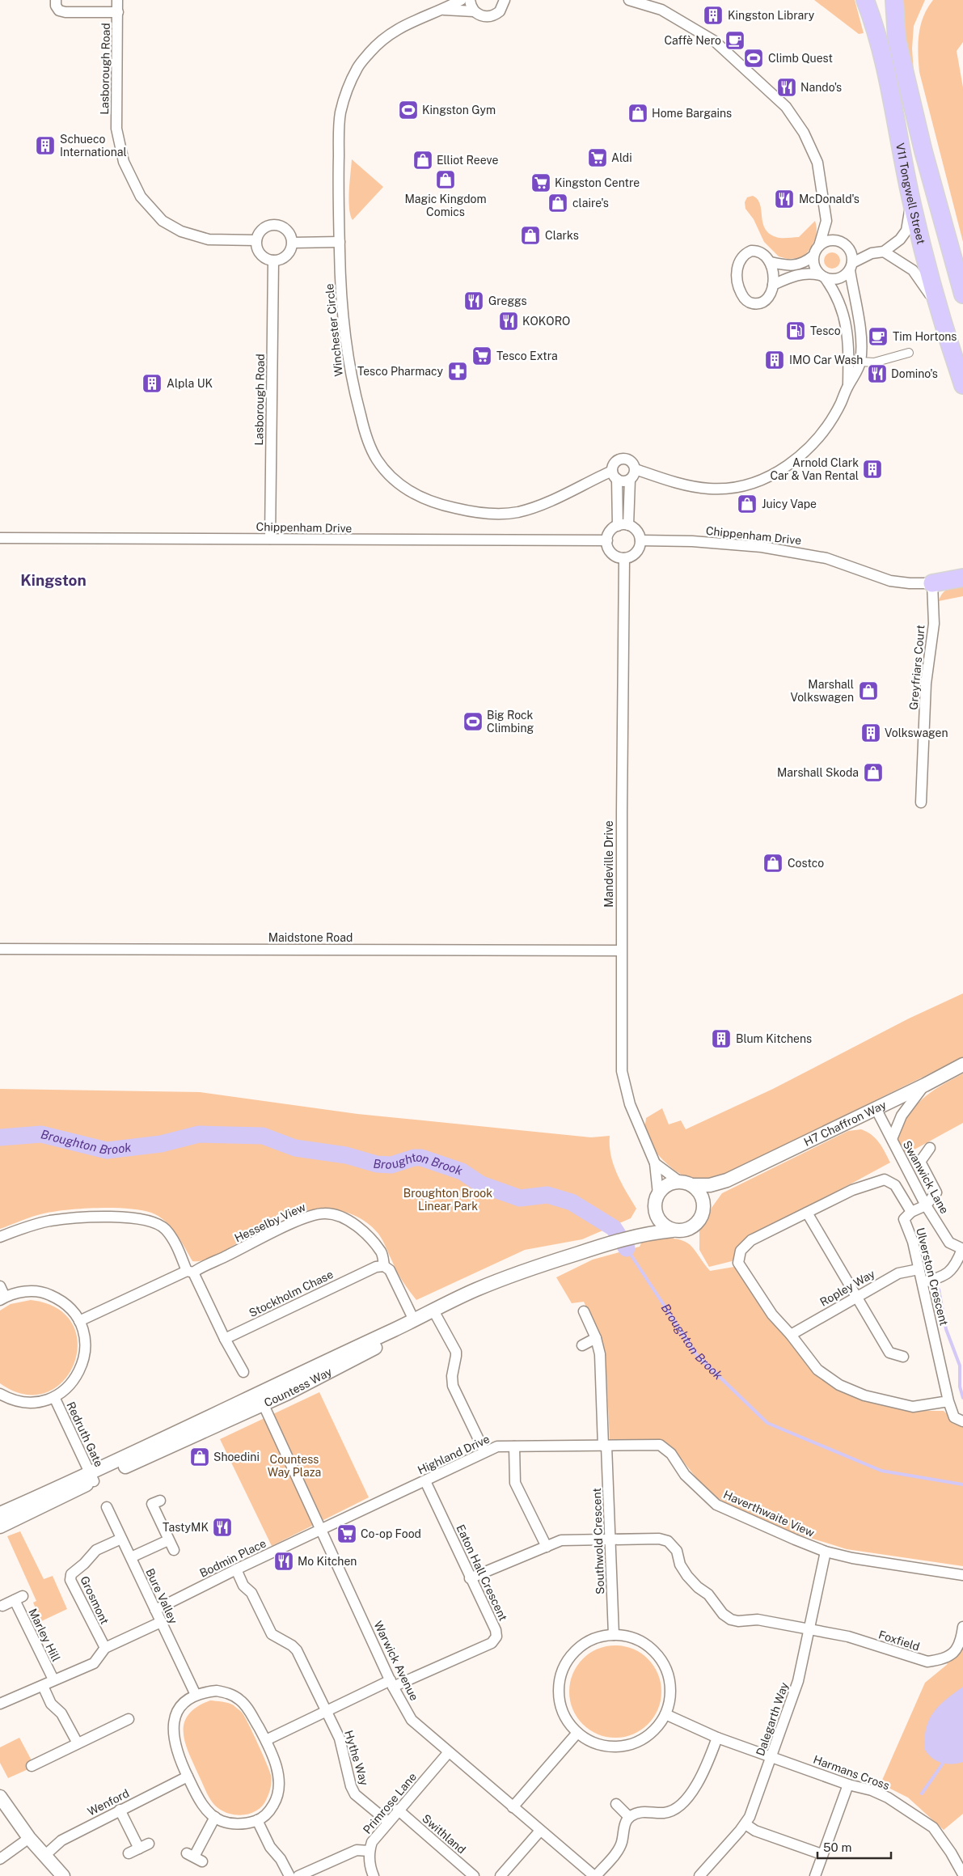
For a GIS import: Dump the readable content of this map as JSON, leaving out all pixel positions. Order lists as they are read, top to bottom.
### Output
{
  "streets": {
    "highway": ["V11 Tongwell Street"],
    "street": [
      "Lasborough Road",
      "Winchester Circle",
      "Chippenham Drive",
      "Greyfriars Court",
      "Mandeville Drive",
      "Maidstone Road",
      "H7 Chaffron Way",
      "Swanwick Lane",
      "Hesselby View",
      "Ulverston Crescent",
      "Ropley Way",
      "Stockholm Chase",
      "Countess Way",
      "Redruth Gate",
      "Highland Drive",
      "Haverthwaite View",
      "Southwold Crescent",
      "Bodmin Place",
      "Eaton Hall Crescent",
      "Bure Valley",
      "Grosmont",
      "Marley Hill",
      "Foxfield",
      "Warwick Avenue",
      "Dalegarth Way",
      "Hythe Way",
      "Harmans Cross",
      "Wenford",
      "Primrose Lane",
      "Swithland"
    ]
  },
  "crossings": [
    ["Lasborough Road", "Chippenham Drive"],
    ["Chippenham Drive", "Greyfriars Court"],
    ["Chippenham Drive", "Mandeville Drive"],
    ["Mandeville Drive", "Maidstone Road"],
    ["Mandeville Drive", "H7 Chaffron Way"],
    ["Mandeville Drive", "Countess Way"],
    ["H7 Chaffron Way", "Swanwick Lane"],
    ["H7 Chaffron Way", "Countess Way"],
    ["Hesselby View", "Stockholm Chase"],
    ["Ulverston Crescent", "Ropley Way"],
    ["Countess Way", "Redruth Gate"],
    ["Countess Way", "Warwick Avenue"],
    ["Highland Drive", "Haverthwaite View"],
    ["Highland Drive", "Southwold Crescent"],
    ["Highland Drive", "Bodmin Place"],
    ["Highland Drive", "Eaton Hall Crescent"],
    ["Highland Drive", "Warwick Avenue"],
    ["Haverthwaite View", "Southwold Crescent"],
    ["Haverthwaite View", "Dalegarth Way"],
    ["Southwold Crescent", "Foxfield"],
    ["Southwold Crescent", "Harmans Cross"],
    ["Bodmin Place", "Bure Valley"],
    ["Bodmin Place", "Warwick Avenue"],
    ["Bodmin Place", "Hythe Way"],
    ["Eaton Hall Crescent", "Foxfield"],
    ["Eaton Hall Crescent", "Warwick Avenue"],
    ["Bure Valley", "Grosmont"],
    ["Bure Valley", "Wenford"],
    ["Foxfield", "Dalegarth Way"],
    ["Warwick Avenue", "Primrose Lane"],
    ["Dalegarth Way", "Harmans Cross"],
    ["Hythe Way", "Primrose Lane"],
    ["Primrose Lane", "Swithland"]
  ],
  "districts": ["Kingston"],
  "water": ["Broughton Brook"],
  "parks": ["Broughton Brook Linear Park", "Countess Way Plaza"],
  "places": {
    "building": [
      "Kingston Library",
      "Schueco International",
      "IMO Car Wash",
      "Alpla UK",
      "Arnold Clark Car & Van Rental",
      "Volkswagen",
      "Blum Kitchens"
    ],
    "cafe": ["Caffè Nero", "Tim Hortons"],
    "sports": ["Climb Quest", "Kingston Gym", "Big Rock Climbing"],
    "restaurant": [
      "Nando's",
      "McDonald's",
      "Greggs",
      "KOKORO",
      "Domino's",
      "TastyMK",
      "Mo Kitchen"
    ],
    "shop": [
      "Home Bargains",
      "Elliot Reeve",
      "Magic Kingdom Comics",
      "claire's",
      "Clarks",
      "Juicy Vape",
      "Marshall Volkswagen",
      "Marshall Skoda",
      "Costco",
      "Shoedini"
    ],
    "supermarket": [
      "Aldi",
      "Kingston Centre",
      "Tesco Extra",
      "Co-op Food"
    ],
    "fuel station": ["Tesco"],
    "pharmacy": ["Tesco Pharmacy"]
  },
  "scale_bar": "50 m"
}
